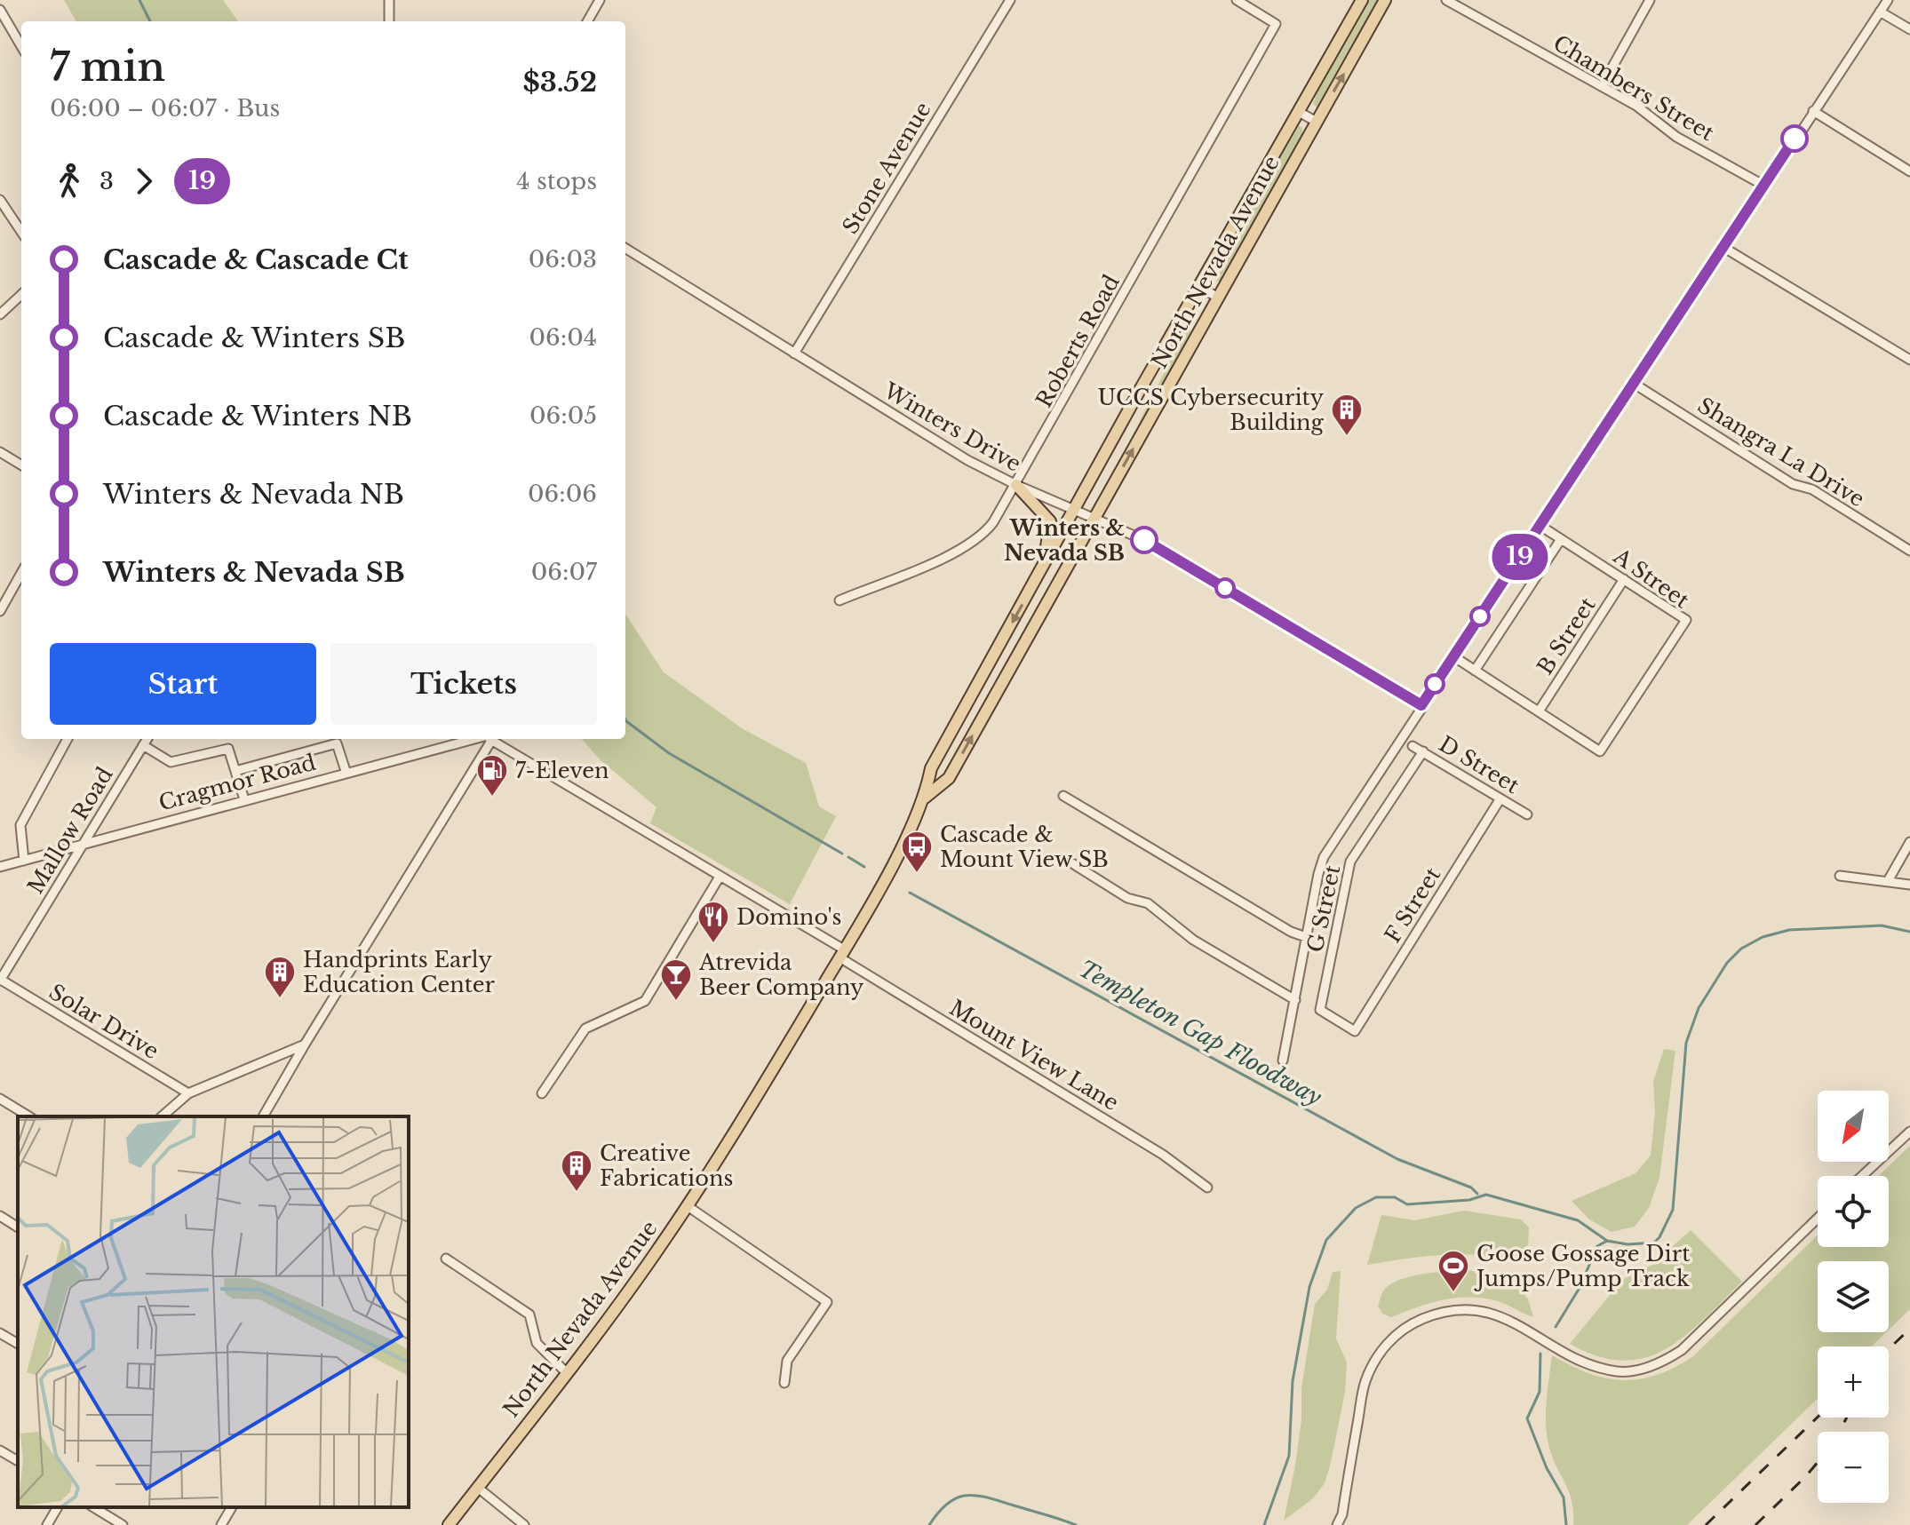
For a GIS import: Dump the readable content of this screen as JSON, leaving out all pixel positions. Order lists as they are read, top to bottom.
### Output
{
  "streets": {
    "main road": ["North Nevada Avenue"],
    "street": [
      "Chambers Street",
      "Stone Avenue",
      "Roberts Road",
      "Winters Drive",
      "Shangra La Drive",
      "A Street",
      "B Street",
      "D Street",
      "Cragmor Road",
      "Mallow Road",
      "F Street",
      "G Street",
      "Solar Drive",
      "Mount View Lane"
    ]
  },
  "crossings": [
    ["Stone Avenue", "Winters Drive"],
    ["North Nevada Avenue", "Winters Drive"],
    ["North Nevada Avenue", "Mount View Lane"],
    ["Roberts Road", "Winters Drive"],
    ["A Street", "B Street"],
    ["D Street", "F Street"],
    ["D Street", "G Street"],
    ["Cragmor Road", "Mallow Road"],
    ["Mallow Road", "Solar Drive"],
    ["F Street", "G Street"]
  ],
  "water": ["Templeton Gap Floodway"],
  "places": {
    "building": ["UCCS Cybersecurity Building", "Handprints Early Education Center", "Creative Fabrications"],
    "other": ["Winters & Nevada SB"],
    "fuel station": ["7-Eleven"],
    "bus stop": ["Cascade & Mount View SB"],
    "restaurant": ["Domino's"],
    "bar": ["Atrevida Beer Company"],
    "sports": ["Goose Gossage Dirt Jumps/Pump Track"]
  },
  "lines": ["bus line 19"],
  "north": "bottom left",
  "page": {
    "on_map": "19",
    "heading": ["7 min", "06:00 – 06:07 · Bus", "$3.52"],
    "legs": ["3", "19", "4 stops"],
    "list": [
      {
        "name": "Cascade & Cascade Ct",
        "value": "06:03"
      },
      {
        "name": "Cascade & Winters SB",
        "value": "06:04"
      },
      {
        "name": "Cascade & Winters NB",
        "value": "06:05"
      },
      {
        "name": "Winters & Nevada NB",
        "value": "06:06"
      },
      {
        "name": "Winters & Nevada SB",
        "value": "06:07"
      }
    ],
    "buttons": ["Start", "Tickets"],
    "map_buttons": ["+", "−"]
  }
}
